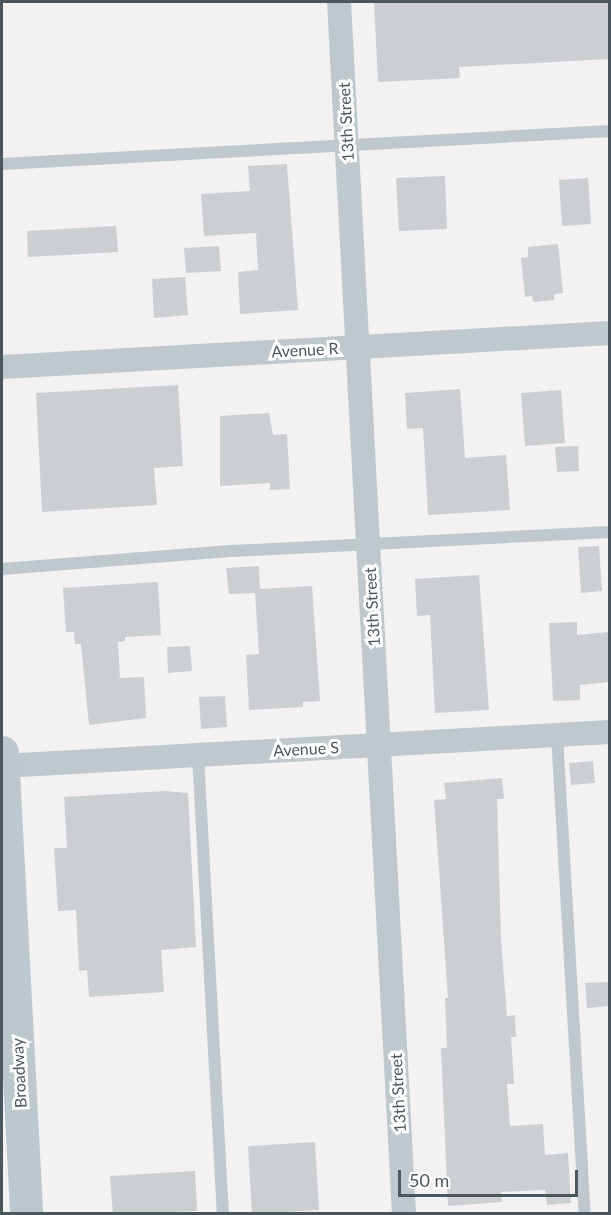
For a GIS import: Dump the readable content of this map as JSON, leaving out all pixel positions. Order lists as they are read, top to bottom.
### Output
{
  "streets": {
    "main road": ["Broadway"],
    "street": ["13th Street", "Avenue R", "Avenue S"]
  },
  "crossings": [
    ["13th Street", "Avenue R"],
    ["13th Street", "Avenue S"],
    ["Avenue S", "Broadway"]
  ],
  "scale_bar": "50 m"
}
